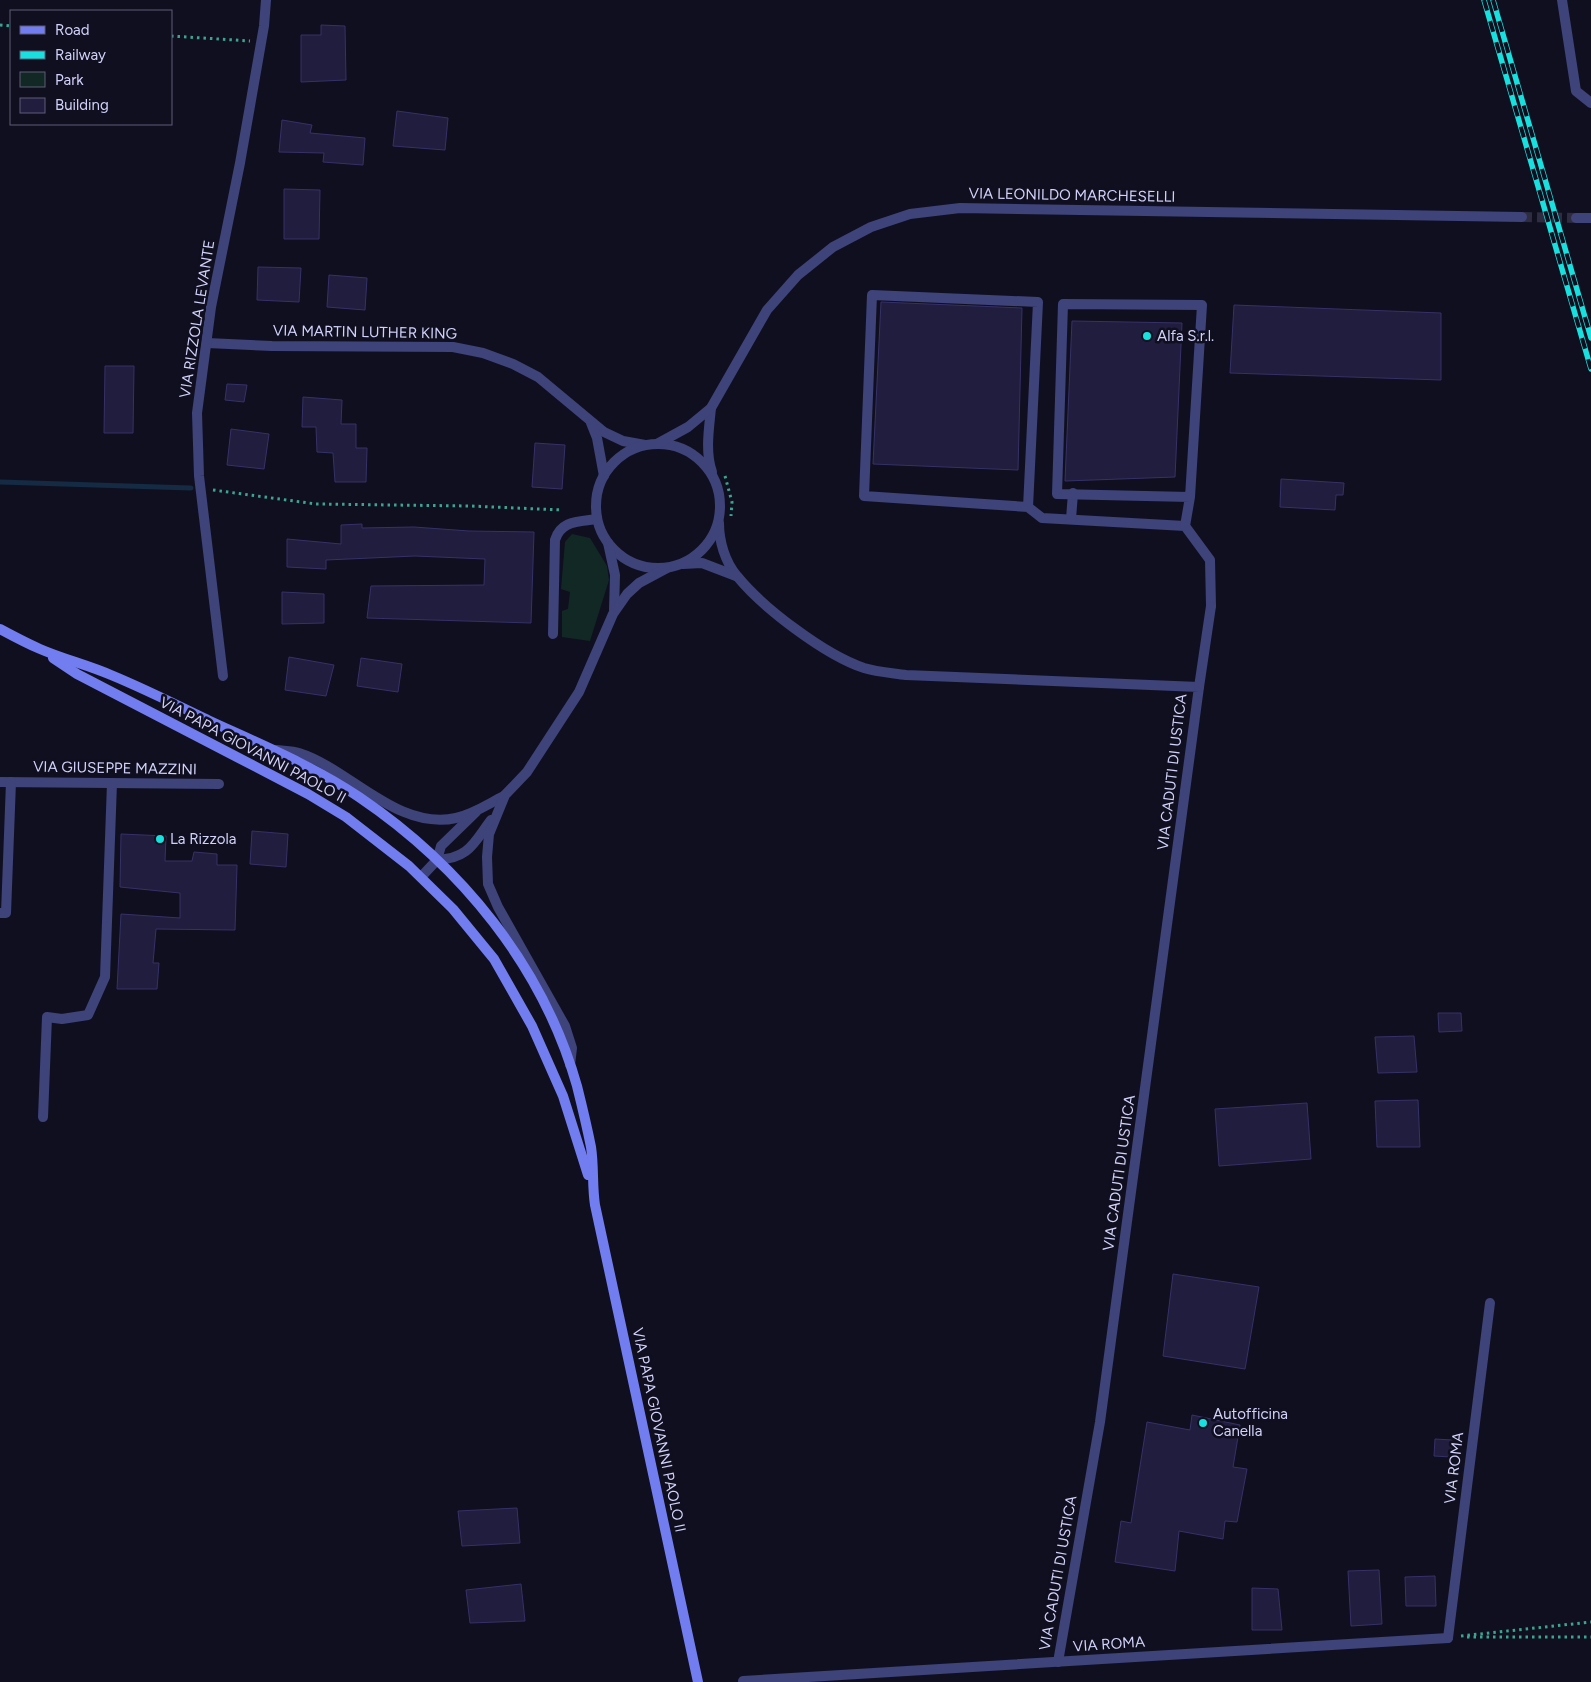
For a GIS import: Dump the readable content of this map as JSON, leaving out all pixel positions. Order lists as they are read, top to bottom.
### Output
{
  "streets": {
    "main road": ["VIA PAPA GIOVANNI PAOLO II"],
    "street": [
      "VIA LEONILDO MARCHESELLI",
      "VIA RIZZOLA LEVANTE",
      "VIA MARTIN LUTHER KING",
      "VIA GIUSEPPE MAZZINI",
      "VIA CADUTI DI USTICA",
      "VIA ROMA"
    ]
  },
  "crossings": [
    ["VIA LEONILDO MARCHESELLI", "VIA MARTIN LUTHER KING"],
    ["VIA LEONILDO MARCHESELLI", "VIA CADUTI DI USTICA"],
    ["VIA RIZZOLA LEVANTE", "VIA MARTIN LUTHER KING"],
    ["VIA MARTIN LUTHER KING", "VIA CADUTI DI USTICA"],
    ["VIA CADUTI DI USTICA", "VIA ROMA"]
  ],
  "places": ["Alfa S.r.l.", "La Rizzola", "Autofficina Canella"],
  "legend": [
    "Road",
    "Railway",
    "Park",
    "Building"
  ]
}
